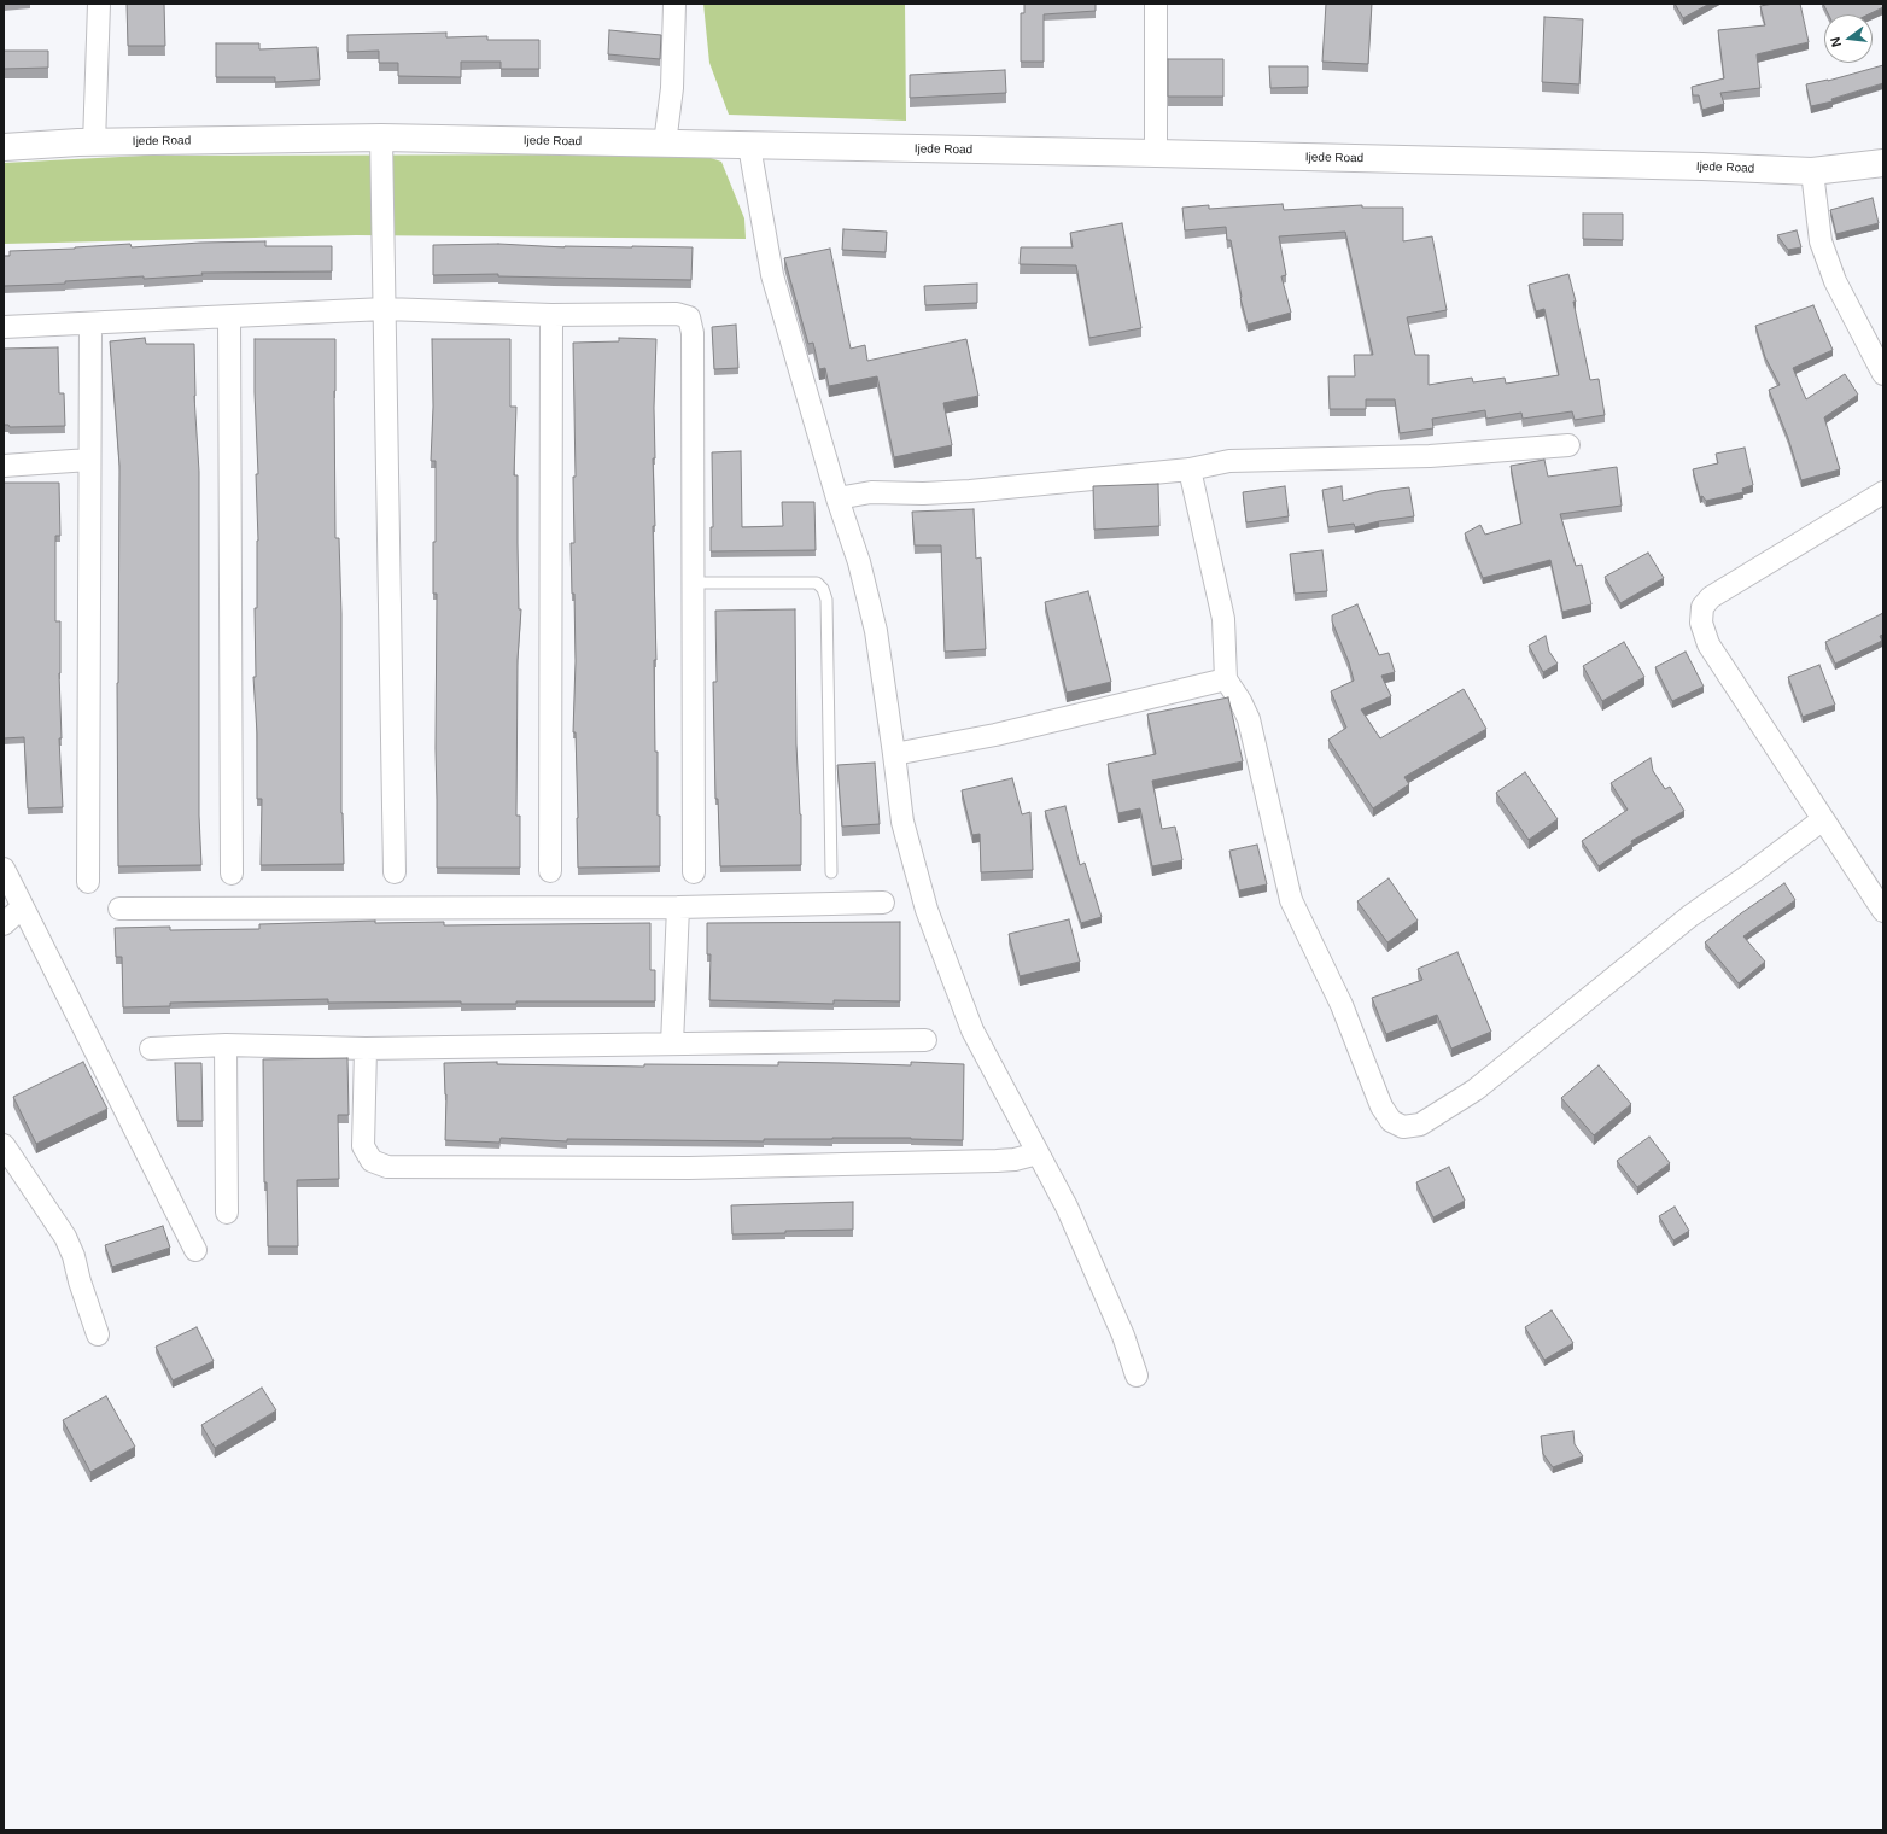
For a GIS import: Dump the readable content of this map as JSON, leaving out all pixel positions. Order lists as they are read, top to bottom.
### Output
{
  "streets": {
    "main road": ["Ijede Road"]
  },
  "north": "left"
}
